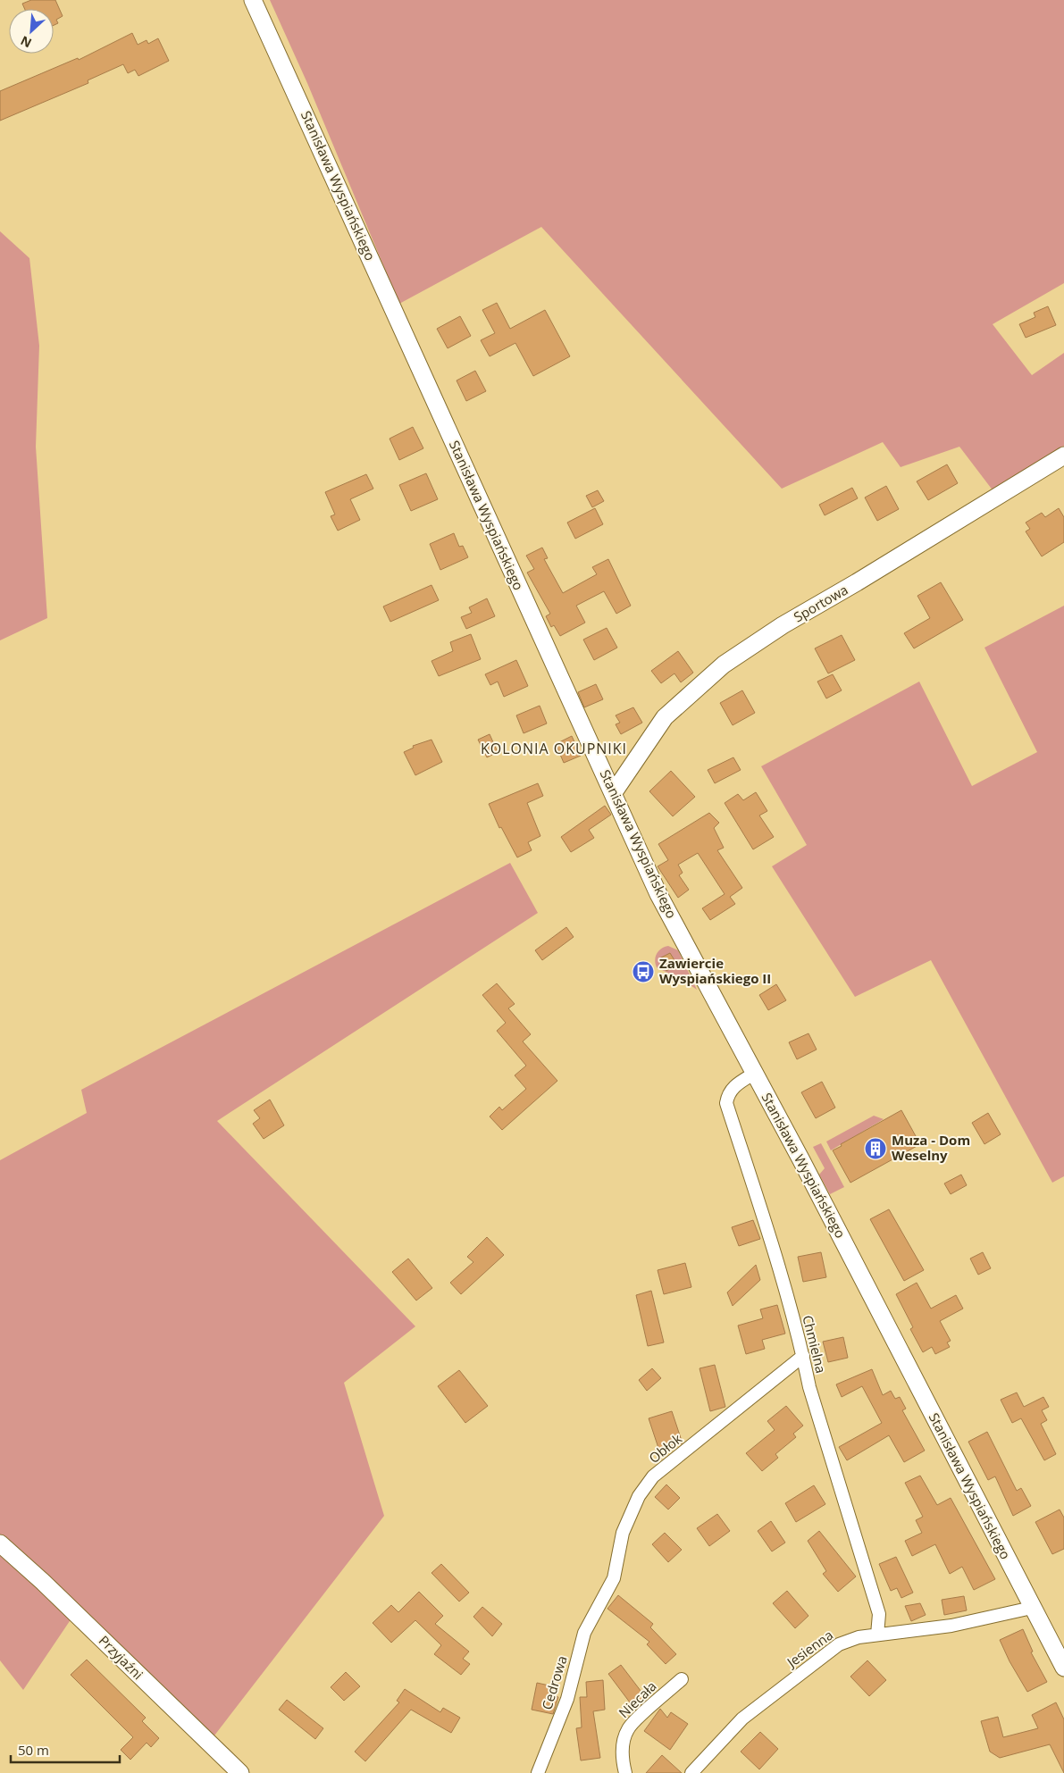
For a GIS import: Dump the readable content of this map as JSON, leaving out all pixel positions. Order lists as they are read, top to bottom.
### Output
{
  "streets": {
    "street": [
      "Stanisława Wyspiańskiego",
      "Sportowa",
      "Chmielna",
      "Obłok",
      "Jesienna",
      "Przyjaźni",
      "Cedrowa",
      "Niecała"
    ]
  },
  "crossings": [
    ["Stanisława Wyspiańskiego", "Sportowa"],
    ["Stanisława Wyspiańskiego", "Chmielna"],
    ["Stanisława Wyspiańskiego", "Jesienna"],
    ["Chmielna", "Obłok"],
    ["Chmielna", "Jesienna"],
    ["Obłok", "Cedrowa"]
  ],
  "districts": ["KOLONIA OKUPNIKI"],
  "places": {
    "bus stop": ["Zawiercie Wyspiańskiego II"],
    "building": ["Muza - Dom Weselny"]
  },
  "scale_bar": "50 m",
  "north": "bottom left"
}
